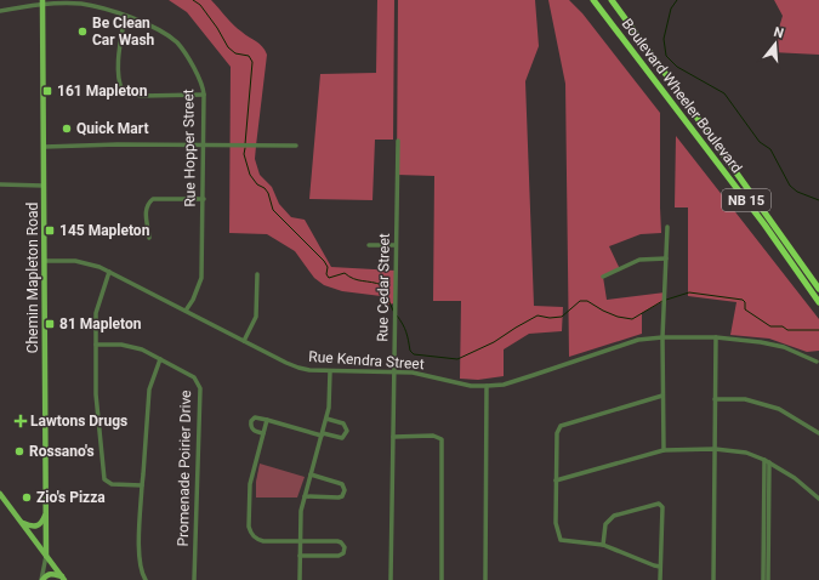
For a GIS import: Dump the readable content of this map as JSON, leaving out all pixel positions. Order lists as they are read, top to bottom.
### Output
{
  "streets": {
    "highway": ["Boulevard Wheeler Boulevard", "NB 15"],
    "main road": ["Chemin Mapleton Road"],
    "street": [
      "Rue Hopper Street",
      "Rue Cedar Street",
      "Rue Kendra Street",
      "Promenade Poirier Drive"
    ]
  },
  "crossings": [
    ["Rue Hopper Street", "Chemin Mapleton Road"],
    ["Rue Hopper Street", "Rue Kendra Street"],
    ["Chemin Mapleton Road", "Rue Kendra Street"],
    ["Rue Cedar Street", "Rue Kendra Street"]
  ],
  "places": {
    "other": [
      "Be Clean Car Wash",
      "Quick Mart",
      "Rossano's",
      "Zio's Pizza"
    ],
    "transit": ["161 Mapleton", "145 Mapleton", "81 Mapleton"],
    "health": ["Lawtons Drugs"]
  },
  "north": "top"
}
